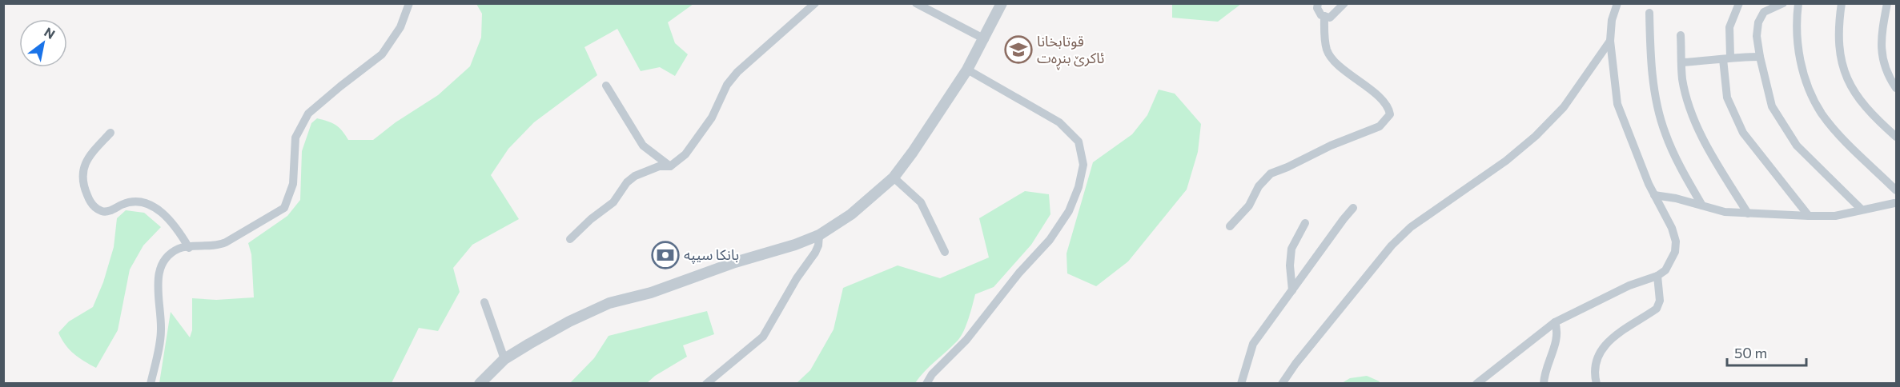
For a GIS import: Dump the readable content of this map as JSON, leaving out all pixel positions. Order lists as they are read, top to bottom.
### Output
{
  "places": {
    "school or university": ["قوتابخانا ئاکرێ بنڕەت"],
    "bank": ["بانکا سیپە"]
  },
  "scale_bar": "50 m",
  "north": "top right"
}
